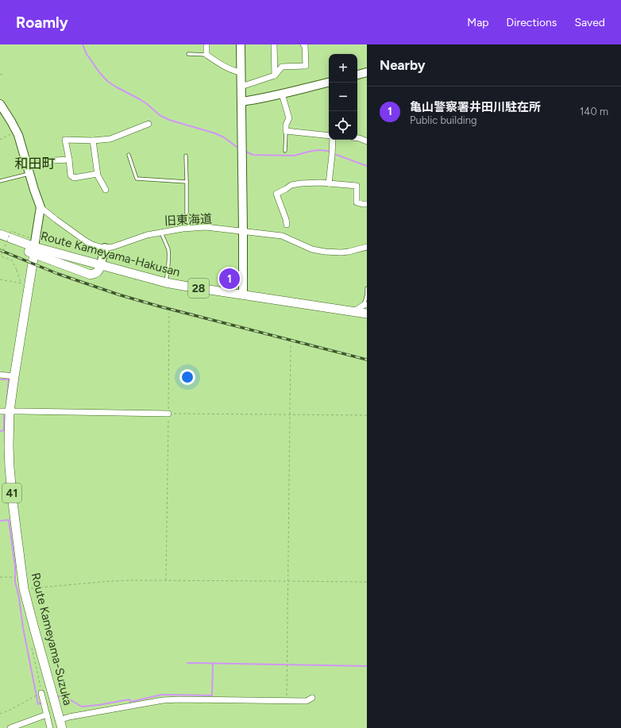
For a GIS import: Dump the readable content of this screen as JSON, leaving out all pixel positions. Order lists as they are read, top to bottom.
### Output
{
  "streets": {
    "main road": [
      "Route Kameyama-Hakusan",
      "28",
      "41",
      "Route Kameyama-Suzuka"
    ],
    "street": ["旧東海道"]
  },
  "crossings": [
    ["Route Kameyama-Hakusan", "Route Kameyama-Suzuka"]
  ],
  "districts": ["和田町"],
  "page": {
    "header": "Roamly",
    "nav": ["Map", "Directions", "Saved"],
    "heading": "Nearby",
    "map_buttons": ["+", "−"],
    "list": [
      {
        "mark": "1",
        "name": "亀山警察署井田川駐在所",
        "note": "Public building",
        "value": "140 m"
      }
    ],
    "pins": "1"
  }
}
